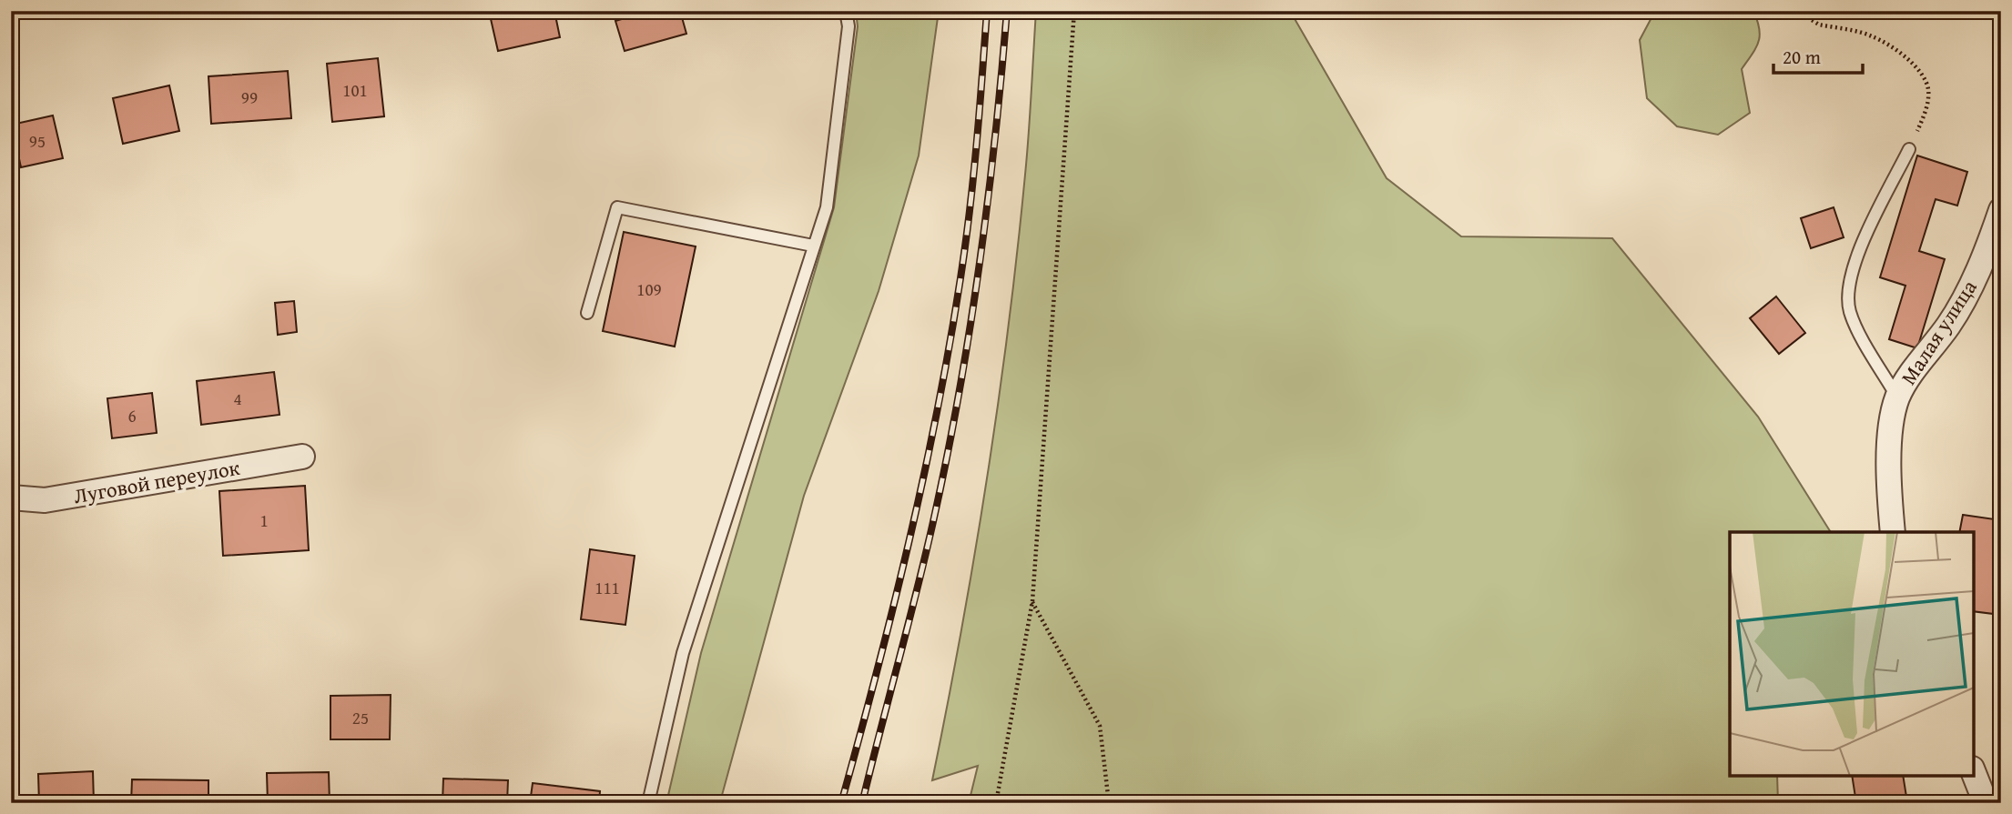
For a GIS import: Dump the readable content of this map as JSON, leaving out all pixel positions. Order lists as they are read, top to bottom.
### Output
{
  "streets": {
    "street": ["Малая улица", "Луговой переулок"]
  },
  "house_numbers": [
    "101",
    "99",
    "95",
    "109",
    "4",
    "6",
    "1",
    "111",
    "25"
  ],
  "scale_bar": "20 m"
}
